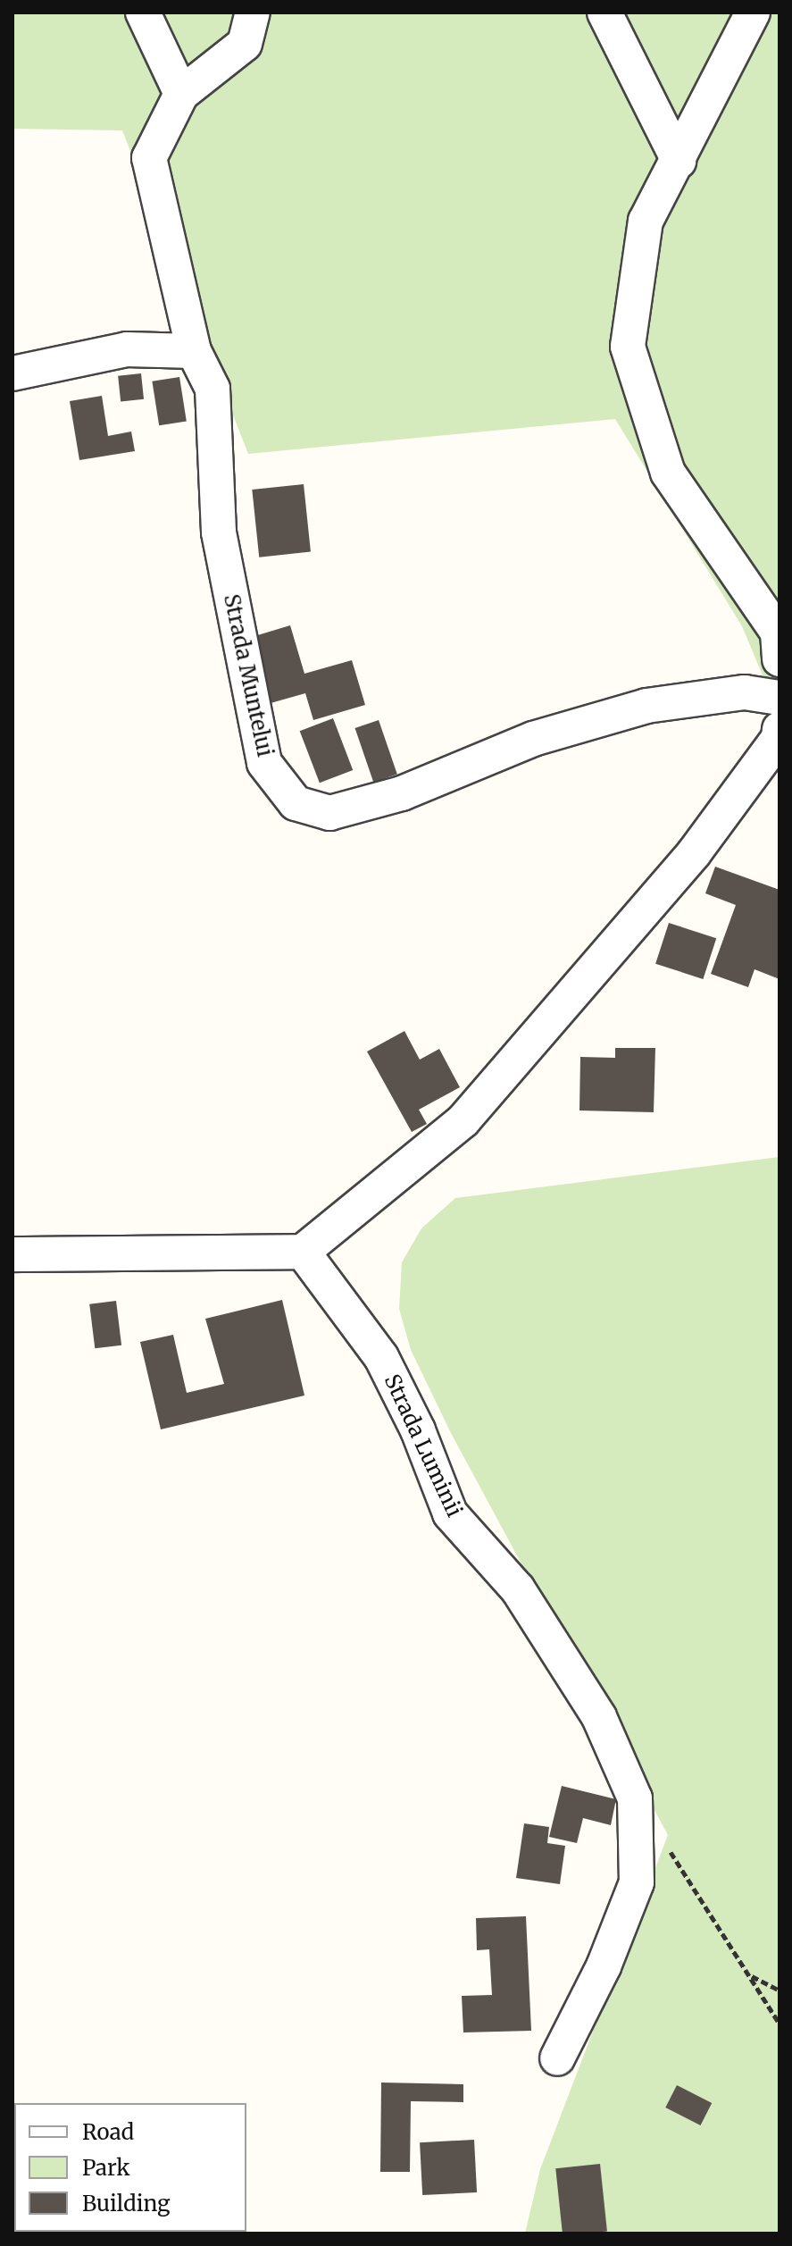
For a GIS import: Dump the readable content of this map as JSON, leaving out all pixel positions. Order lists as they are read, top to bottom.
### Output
{
  "streets": {
    "street": ["Strada Muntelui", "Strada Luminii"]
  },
  "legend": ["Road", "Park", "Building"]
}
